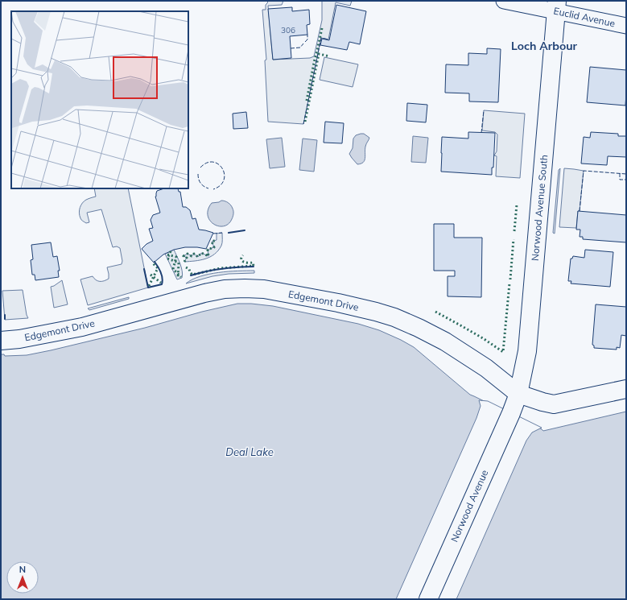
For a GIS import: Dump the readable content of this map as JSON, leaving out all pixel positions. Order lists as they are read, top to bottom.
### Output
{
  "streets": {
    "street": [
      "Euclid Avenue",
      "Norwood Avenue South",
      "Edgemont Drive",
      "Norwood Avenue"
    ]
  },
  "crossings": [
    ["Euclid Avenue", "Norwood Avenue South"],
    ["Norwood Avenue South", "Edgemont Drive"],
    ["Norwood Avenue South", "Norwood Avenue"]
  ],
  "districts": ["Loch Arbour"],
  "water": ["Deal Lake"],
  "house_numbers": ["306"],
  "north": "top"
}
